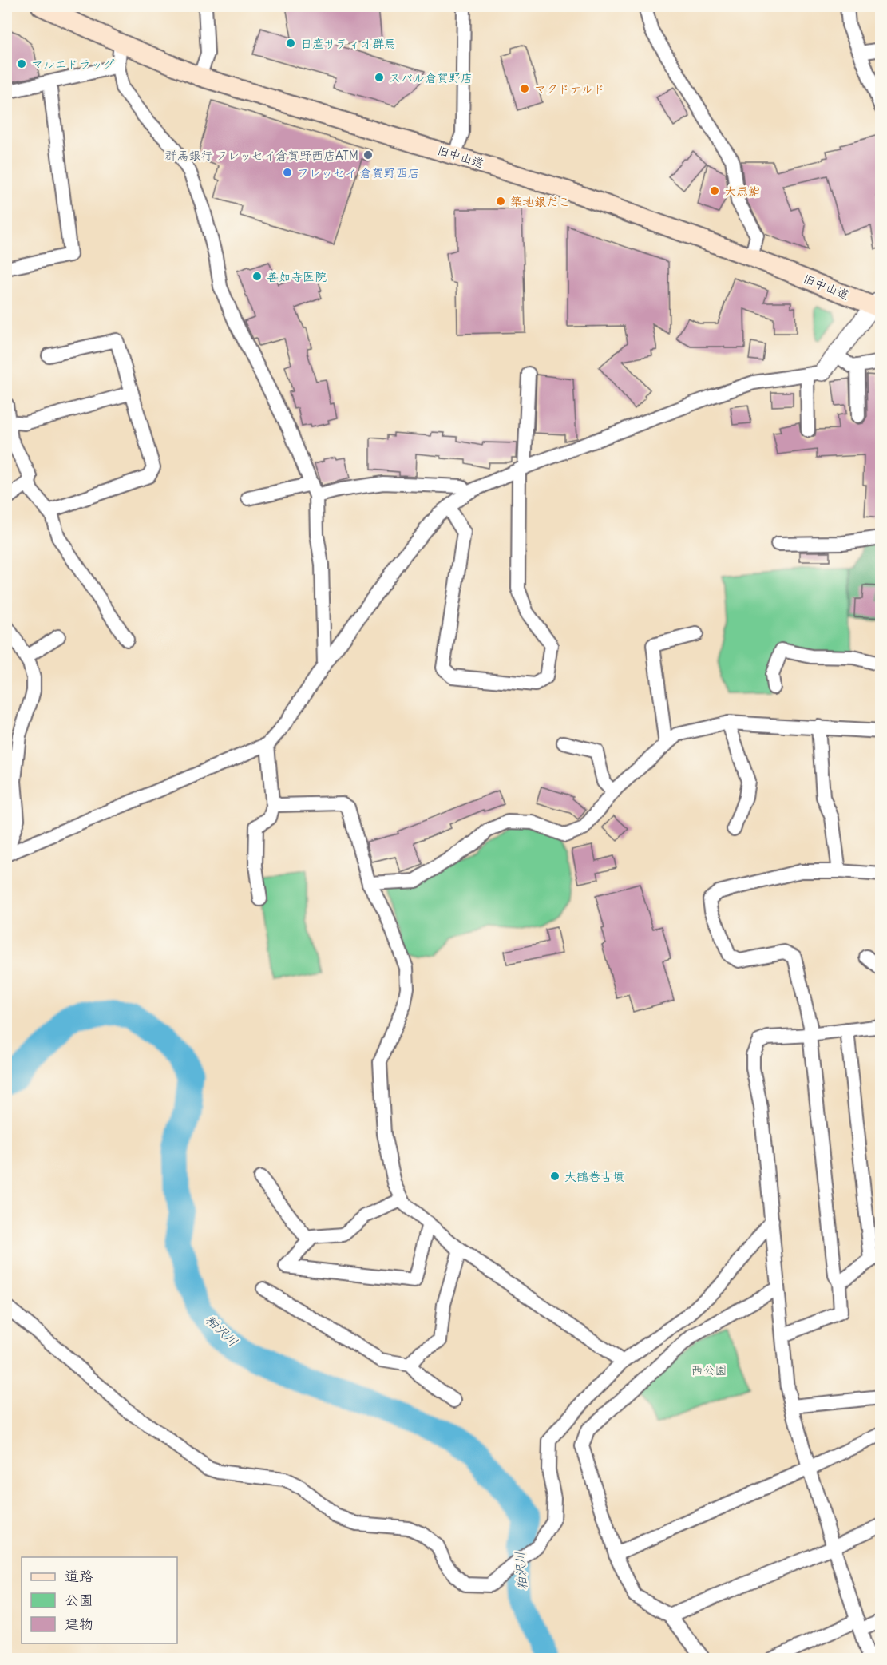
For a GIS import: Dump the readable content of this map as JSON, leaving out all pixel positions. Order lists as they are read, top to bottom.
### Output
{
  "streets": {
    "main road": ["旧中山道"]
  },
  "water": ["粕沢川"],
  "parks": ["西公園"],
  "places": [
    "日産サティオ群馬",
    "マルエドラッグ",
    "スバル倉賀野店",
    "マクドナルド",
    "群馬銀行 フレッセイ倉賀野西店ATM",
    "フレッセイ 倉賀野西店",
    "大恵鮨",
    "築地銀だこ",
    "善如寺医院",
    "大鶴巻古墳"
  ],
  "legend": ["道路", "公園", "建物"]
}
